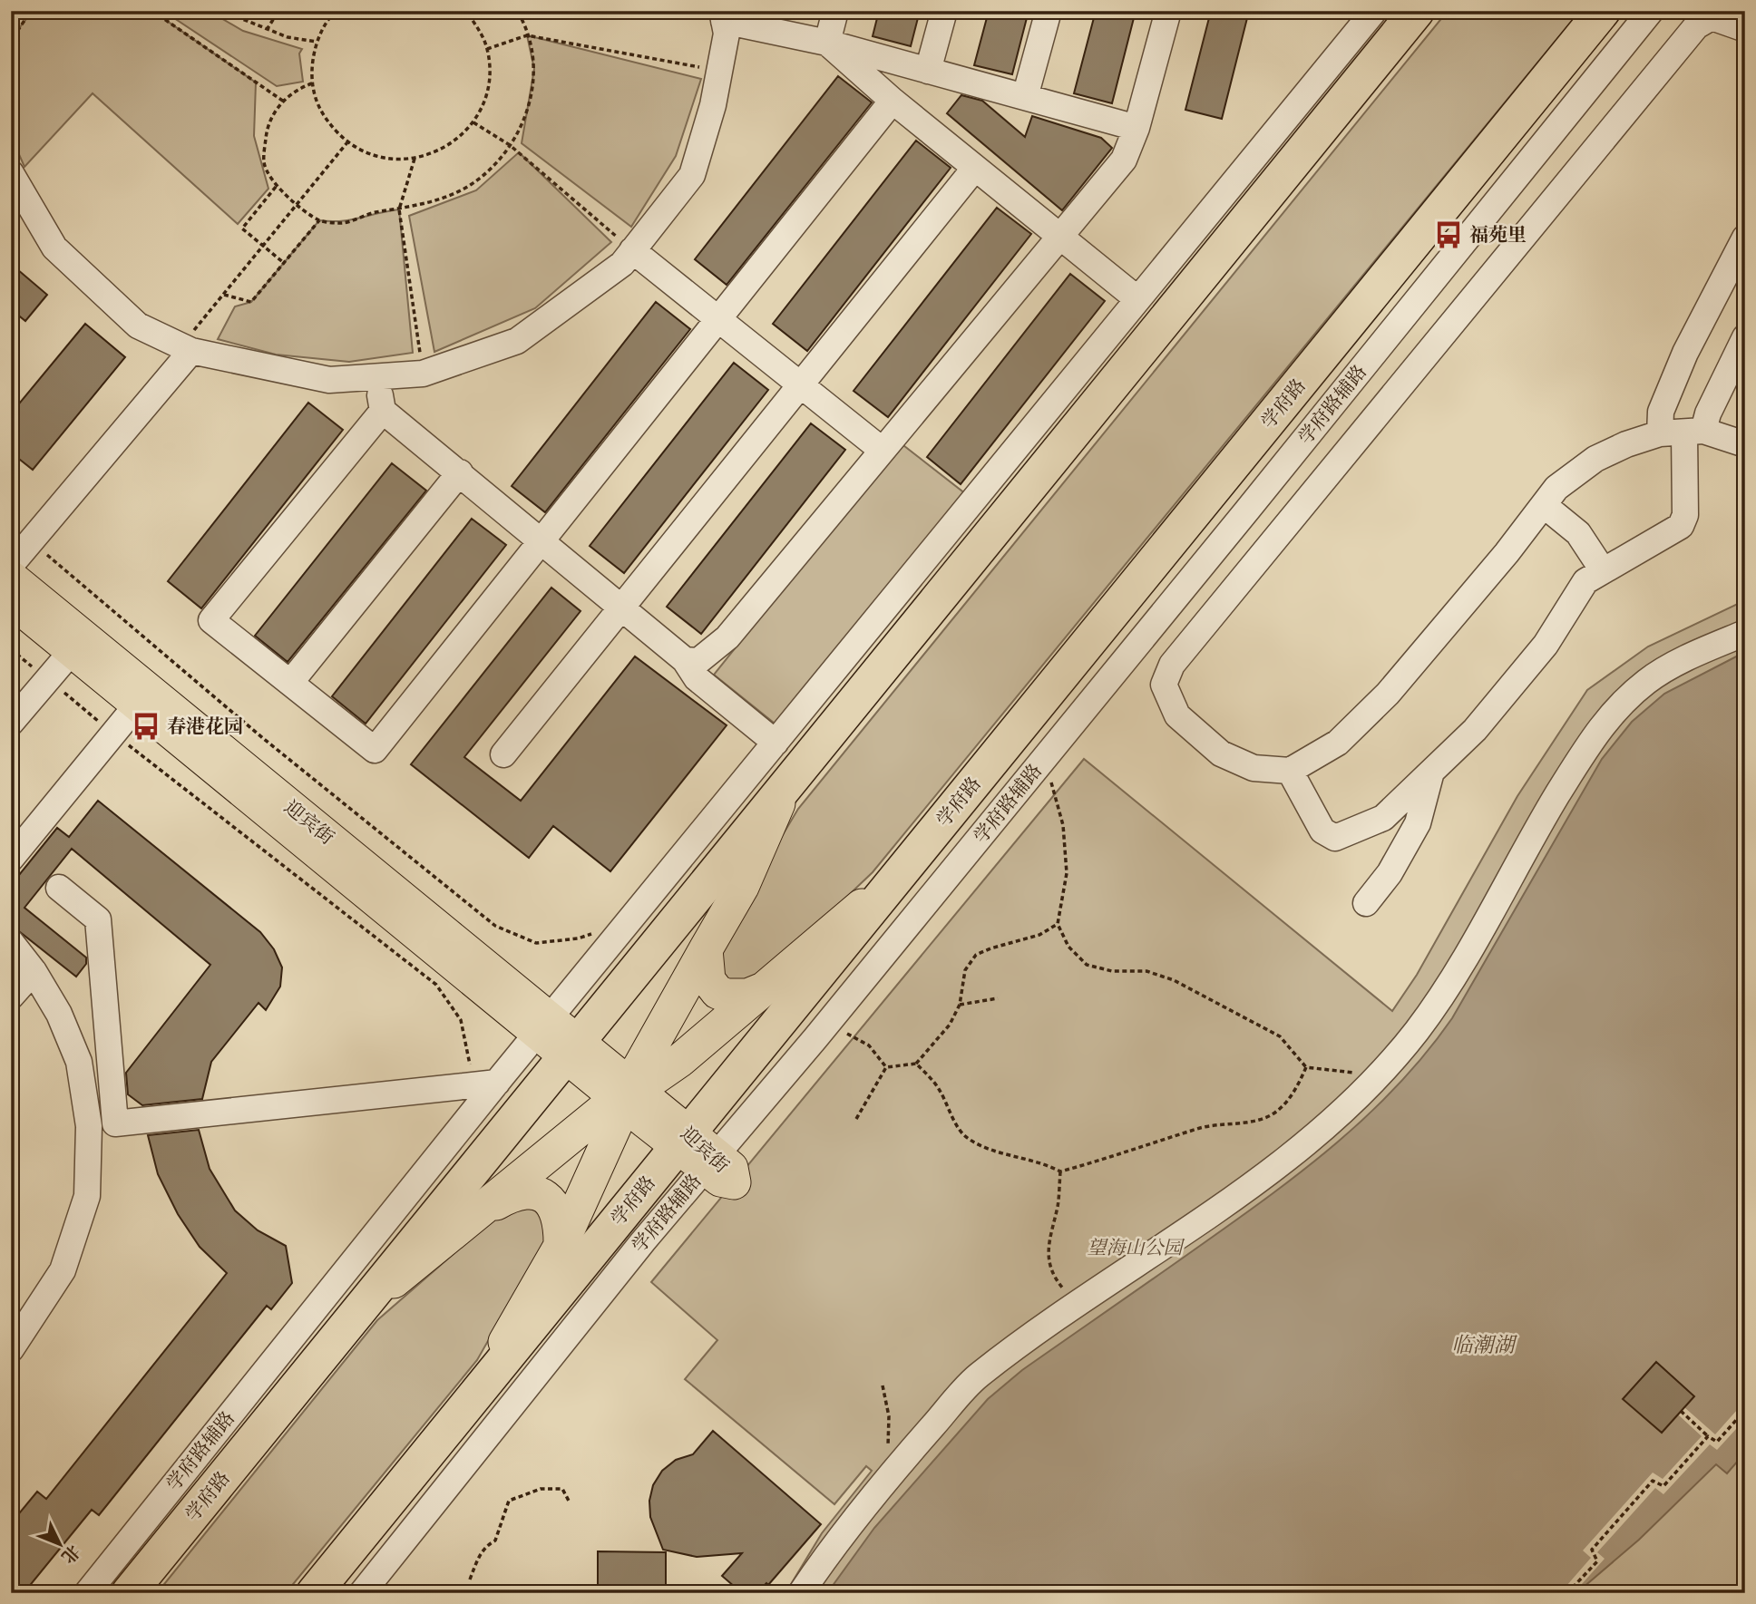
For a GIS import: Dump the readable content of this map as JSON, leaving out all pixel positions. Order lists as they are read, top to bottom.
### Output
{
  "streets": {
    "highway": ["学府路"],
    "main road": ["迎宾街"],
    "street": ["学府路辅路"]
  },
  "crossings": [
    ["学府路", "迎宾街"],
    ["学府路辅路", "迎宾街"]
  ],
  "water": ["临潮湖"],
  "parks": ["望海山公园"],
  "places": {
    "bus stop": ["福苑里", "春港花园"]
  },
  "north": "bottom right"
}
